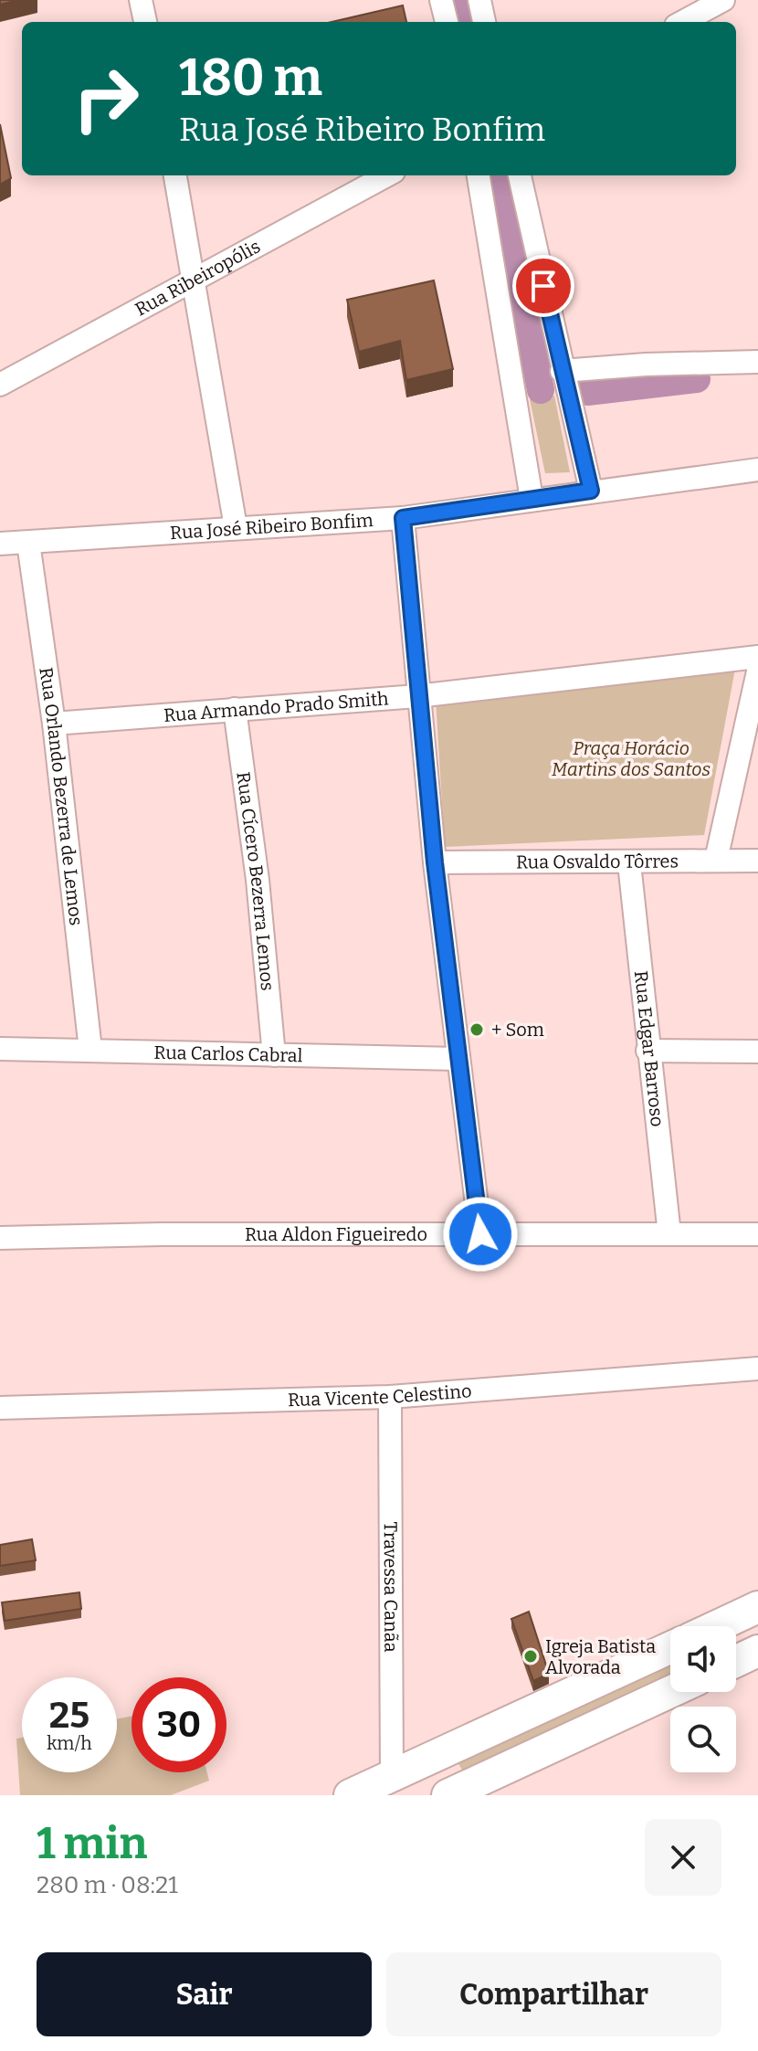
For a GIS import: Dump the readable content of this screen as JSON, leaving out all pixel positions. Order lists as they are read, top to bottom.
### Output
{
  "streets": {
    "street": [
      "Rua Ribeiropólis",
      "Rua José Ribeiro Bonfim",
      "Rua Armando Prado Smith",
      "Rua Orlando Bezerra de Lemos",
      "Rua Osvaldo Tôrres",
      "Rua Cícero Bezerra Lemos",
      "Rua Edgar Barroso",
      "Rua Carlos Cabral",
      "Rua Aldon Figueiredo",
      "Rua Vicente Celestino",
      "Travessa Canãa"
    ]
  },
  "crossings": [
    ["Rua José Ribeiro Bonfim", "Rua Orlando Bezerra de Lemos"],
    ["Rua Armando Prado Smith", "Rua Orlando Bezerra de Lemos"],
    ["Rua Armando Prado Smith", "Rua Cícero Bezerra Lemos"],
    ["Rua Orlando Bezerra de Lemos", "Rua Carlos Cabral"],
    ["Rua Osvaldo Tôrres", "Rua Edgar Barroso"],
    ["Rua Cícero Bezerra Lemos", "Rua Carlos Cabral"],
    ["Rua Edgar Barroso", "Rua Aldon Figueiredo"],
    ["Rua Vicente Celestino", "Travessa Canãa"]
  ],
  "parks": ["Praça Horácio Martins dos Santos"],
  "places": ["+ Som", "Igreja Batista Alvorada"],
  "page": {
    "turn": ["180 m", "Rua José Ribeiro Bonfim"],
    "speed": "25 km/h",
    "limit": "30",
    "heading": ["1 min", "280 m · 08:21"],
    "buttons": ["Sair", "Compartilhar"]
  }
}
